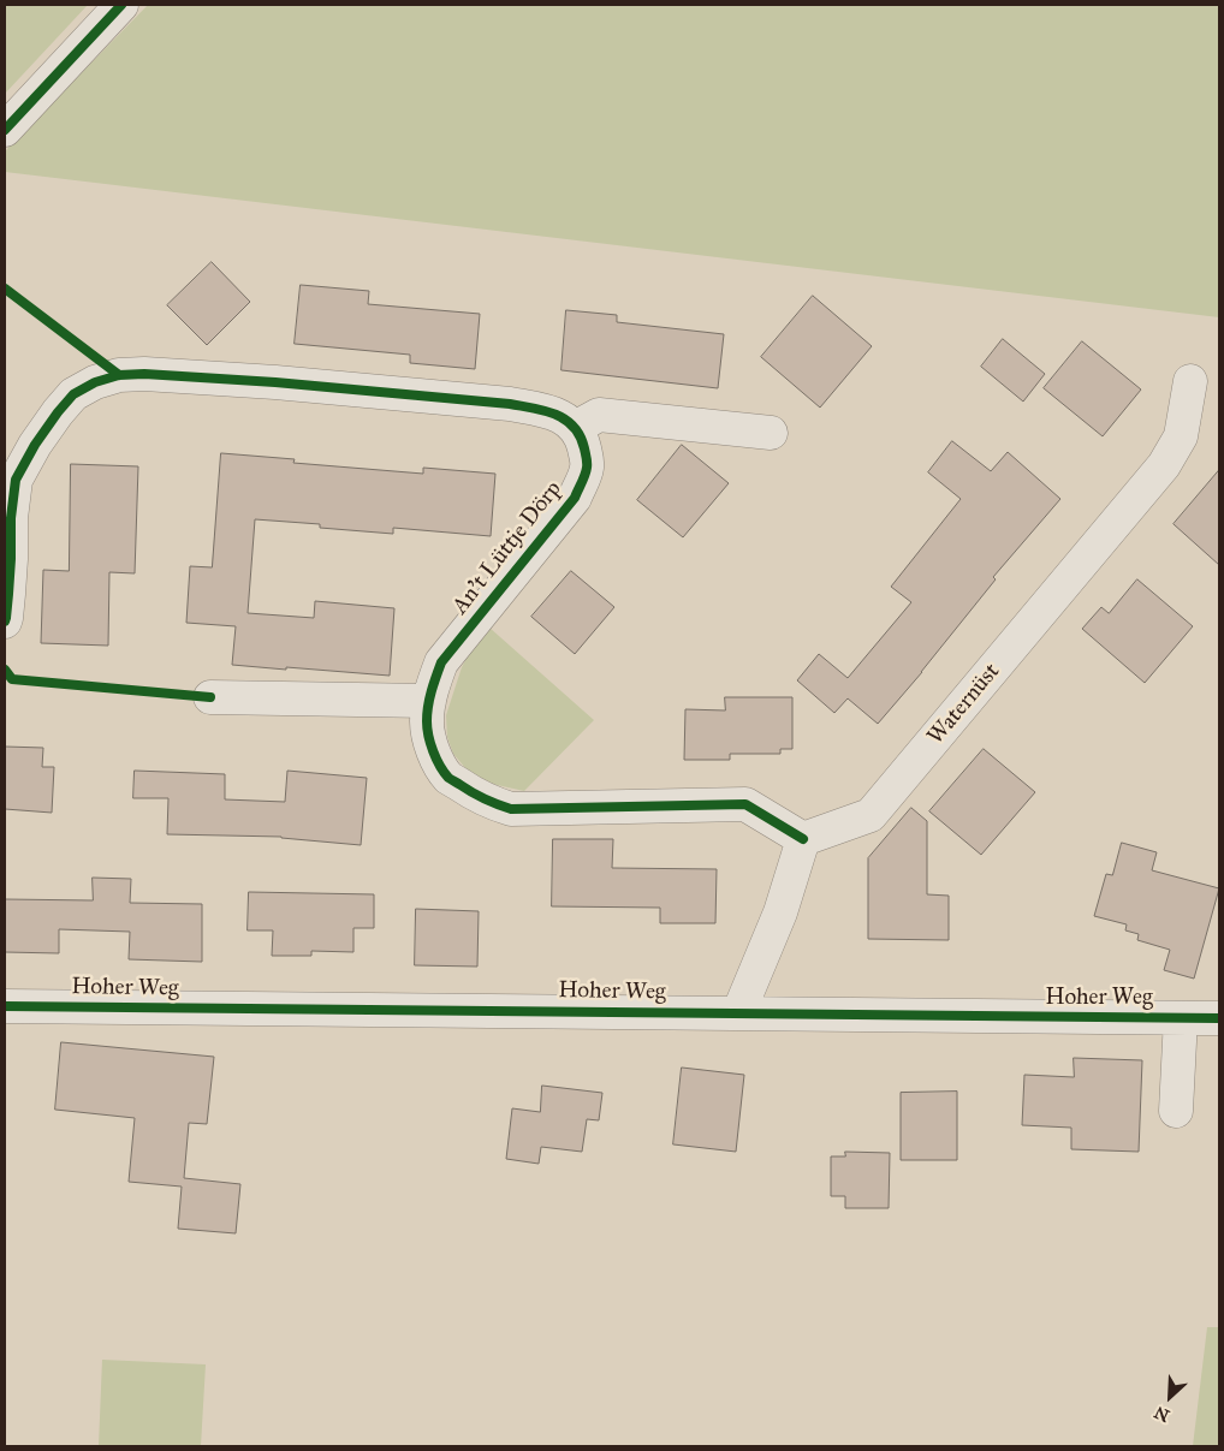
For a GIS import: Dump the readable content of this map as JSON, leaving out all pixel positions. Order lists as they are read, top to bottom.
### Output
{
  "streets": {
    "street": ["An't Lüttje Dörp", "Waternüst", "Hoher Weg"]
  },
  "crossings": [
    ["An't Lüttje Dörp", "Waternüst"]
  ],
  "north": "bottom left"
}
